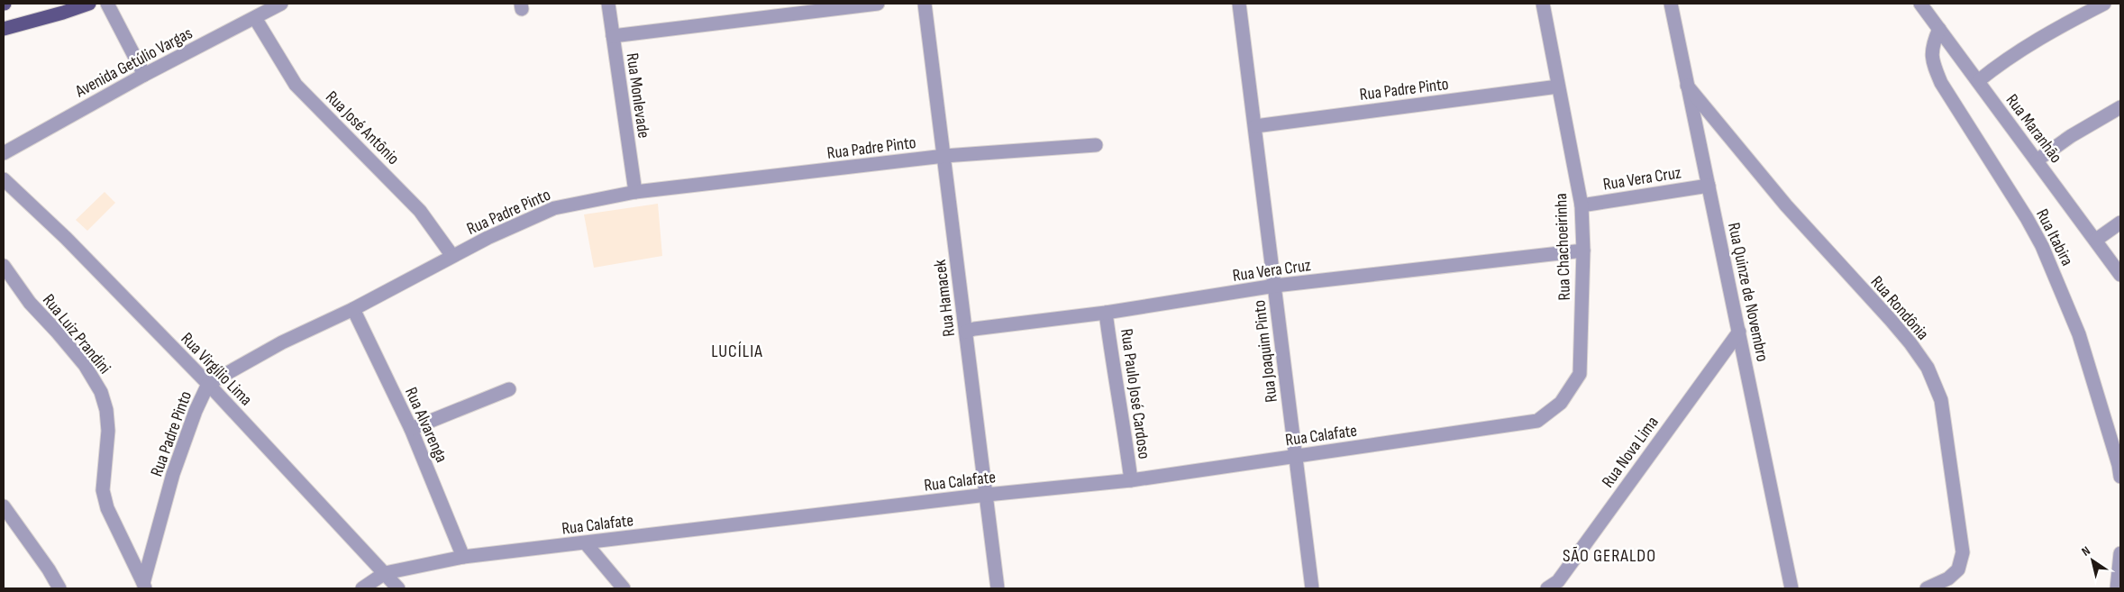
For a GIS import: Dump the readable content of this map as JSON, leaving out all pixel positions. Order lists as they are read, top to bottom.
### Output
{
  "streets": {
    "street": [
      "Avenida Getúlio Vargas",
      "Rua Padre Pinto",
      "Rua Monlevade",
      "Rua José Antônio",
      "Rua Maranhão",
      "Rua Vera Cruz",
      "Rua Itabira",
      "Rua Chachoeirinha",
      "Rua Quinze de Novembro",
      "Rua Hamacek",
      "Rua Rondônia",
      "Rua Luiz Prandini",
      "Rua Joaquim Pinto",
      "Rua Virgílio Lima",
      "Rua Paulo José Cardoso",
      "Rua Alvarenga",
      "Rua Calafate",
      "Rua Nova Lima"
    ]
  },
  "crossings": [
    ["Avenida Getúlio Vargas", "Rua José Antônio"],
    ["Rua Padre Pinto", "Rua Monlevade"],
    ["Rua Padre Pinto", "Rua José Antônio"],
    ["Rua Padre Pinto", "Rua Chachoeirinha"],
    ["Rua Padre Pinto", "Rua Hamacek"],
    ["Rua Padre Pinto", "Rua Luiz Prandini"],
    ["Rua Padre Pinto", "Rua Joaquim Pinto"],
    ["Rua Padre Pinto", "Rua Virgílio Lima"],
    ["Rua Padre Pinto", "Rua Alvarenga"],
    ["Rua Maranhão", "Rua Itabira"],
    ["Rua Vera Cruz", "Rua Chachoeirinha"],
    ["Rua Vera Cruz", "Rua Quinze de Novembro"],
    ["Rua Vera Cruz", "Rua Hamacek"],
    ["Rua Vera Cruz", "Rua Joaquim Pinto"],
    ["Rua Vera Cruz", "Rua Paulo José Cardoso"],
    ["Rua Chachoeirinha", "Rua Calafate"],
    ["Rua Quinze de Novembro", "Rua Rondônia"],
    ["Rua Quinze de Novembro", "Rua Nova Lima"],
    ["Rua Hamacek", "Rua Calafate"],
    ["Rua Joaquim Pinto", "Rua Calafate"],
    ["Rua Virgílio Lima", "Rua Calafate"],
    ["Rua Paulo José Cardoso", "Rua Calafate"],
    ["Rua Alvarenga", "Rua Calafate"]
  ],
  "districts": ["LUCÍLIA", "SÃO GERALDO"],
  "north": "top left"
}
